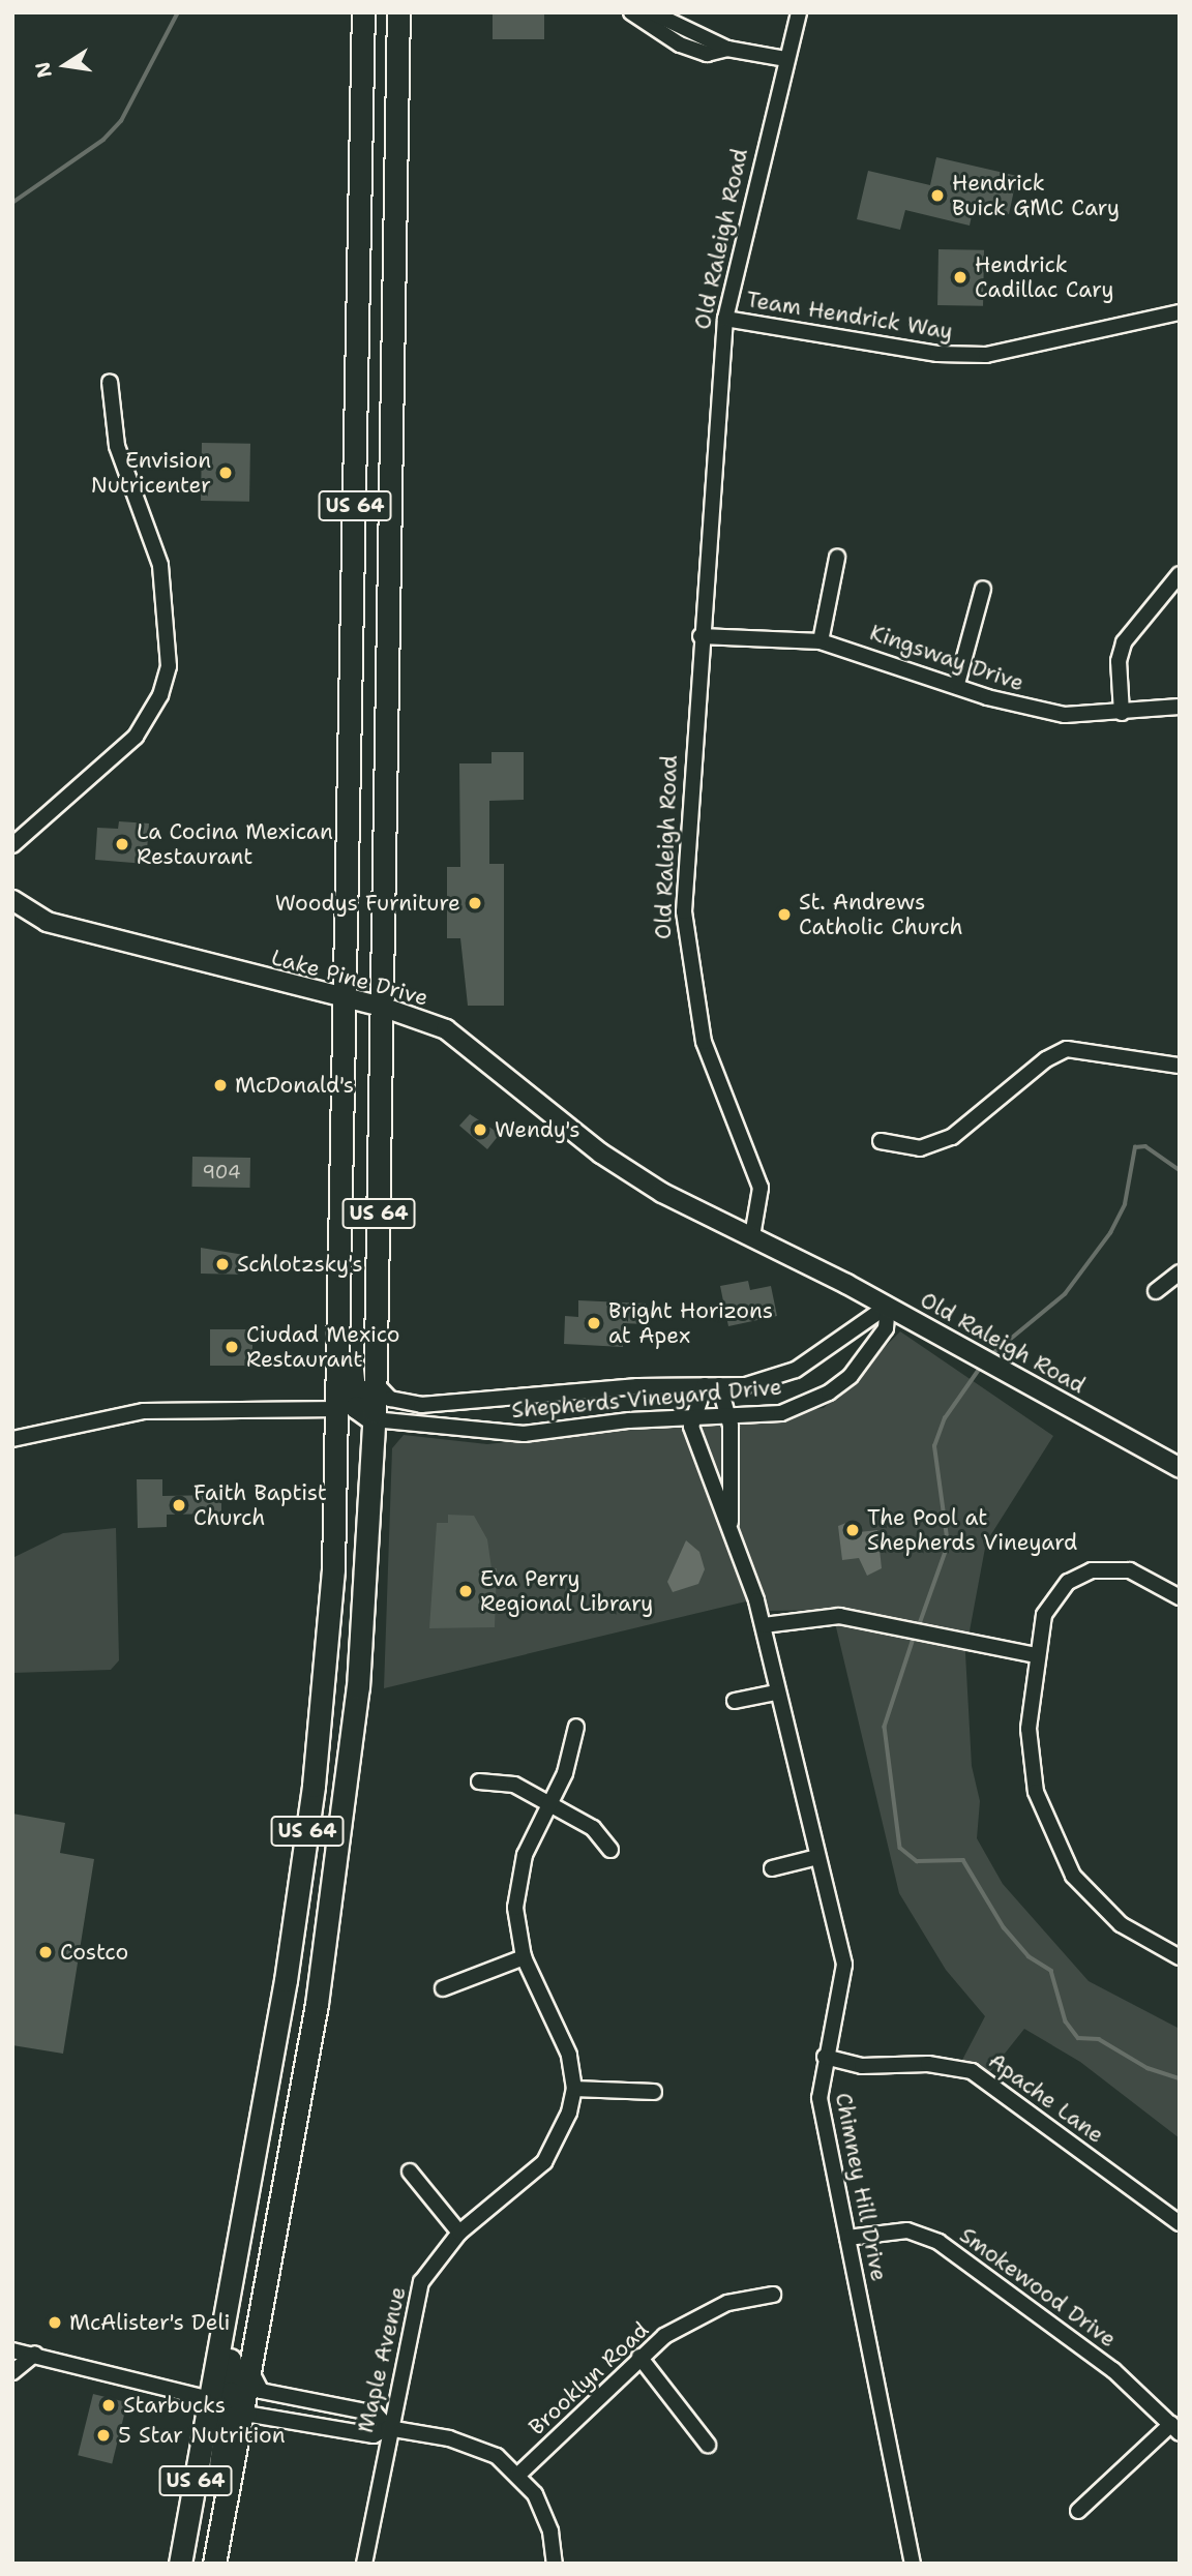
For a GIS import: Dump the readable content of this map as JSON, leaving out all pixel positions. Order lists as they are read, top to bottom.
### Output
{
  "streets": {
    "highway": ["US 64"],
    "main road": ["Old Raleigh Road", "Lake Pine Drive"],
    "street": [
      "Team Hendrick Way",
      "Kingsway Drive",
      "Shepherds Vineyard Drive",
      "Apache Lane",
      "Chimney Hill Drive",
      "Smokewood Drive",
      "Maple Avenue",
      "Brooklyn Road"
    ]
  },
  "crossings": [
    ["Old Raleigh Road", "Team Hendrick Way"],
    ["Old Raleigh Road", "Kingsway Drive"],
    ["Old Raleigh Road", "Lake Pine Drive"],
    ["Old Raleigh Road", "Shepherds Vineyard Drive"],
    ["US 64", "Lake Pine Drive"],
    ["US 64", "Shepherds Vineyard Drive"],
    ["Shepherds Vineyard Drive", "Chimney Hill Drive"],
    ["Apache Lane", "Chimney Hill Drive"],
    ["Chimney Hill Drive", "Smokewood Drive"]
  ],
  "places": [
    "Hendrick Buick GMC Cary",
    "Hendrick Cadillac Cary",
    "Envision Nutricenter",
    "La Cocina Mexican Restaurant",
    "Woodys Furniture",
    "St. Andrews Catholic Church",
    "McDonald's",
    "Wendy's",
    "Schlotzsky's",
    "Bright Horizons at Apex",
    "Ciudad Mexico Restaurant",
    "Faith Baptist Church",
    "The Pool at Shepherds Vineyard",
    "Eva Perry Regional Library",
    "Costco",
    "McAlister's Deli",
    "Starbucks",
    "5 Star Nutrition"
  ],
  "house_numbers": ["904"],
  "north": "left"
}
